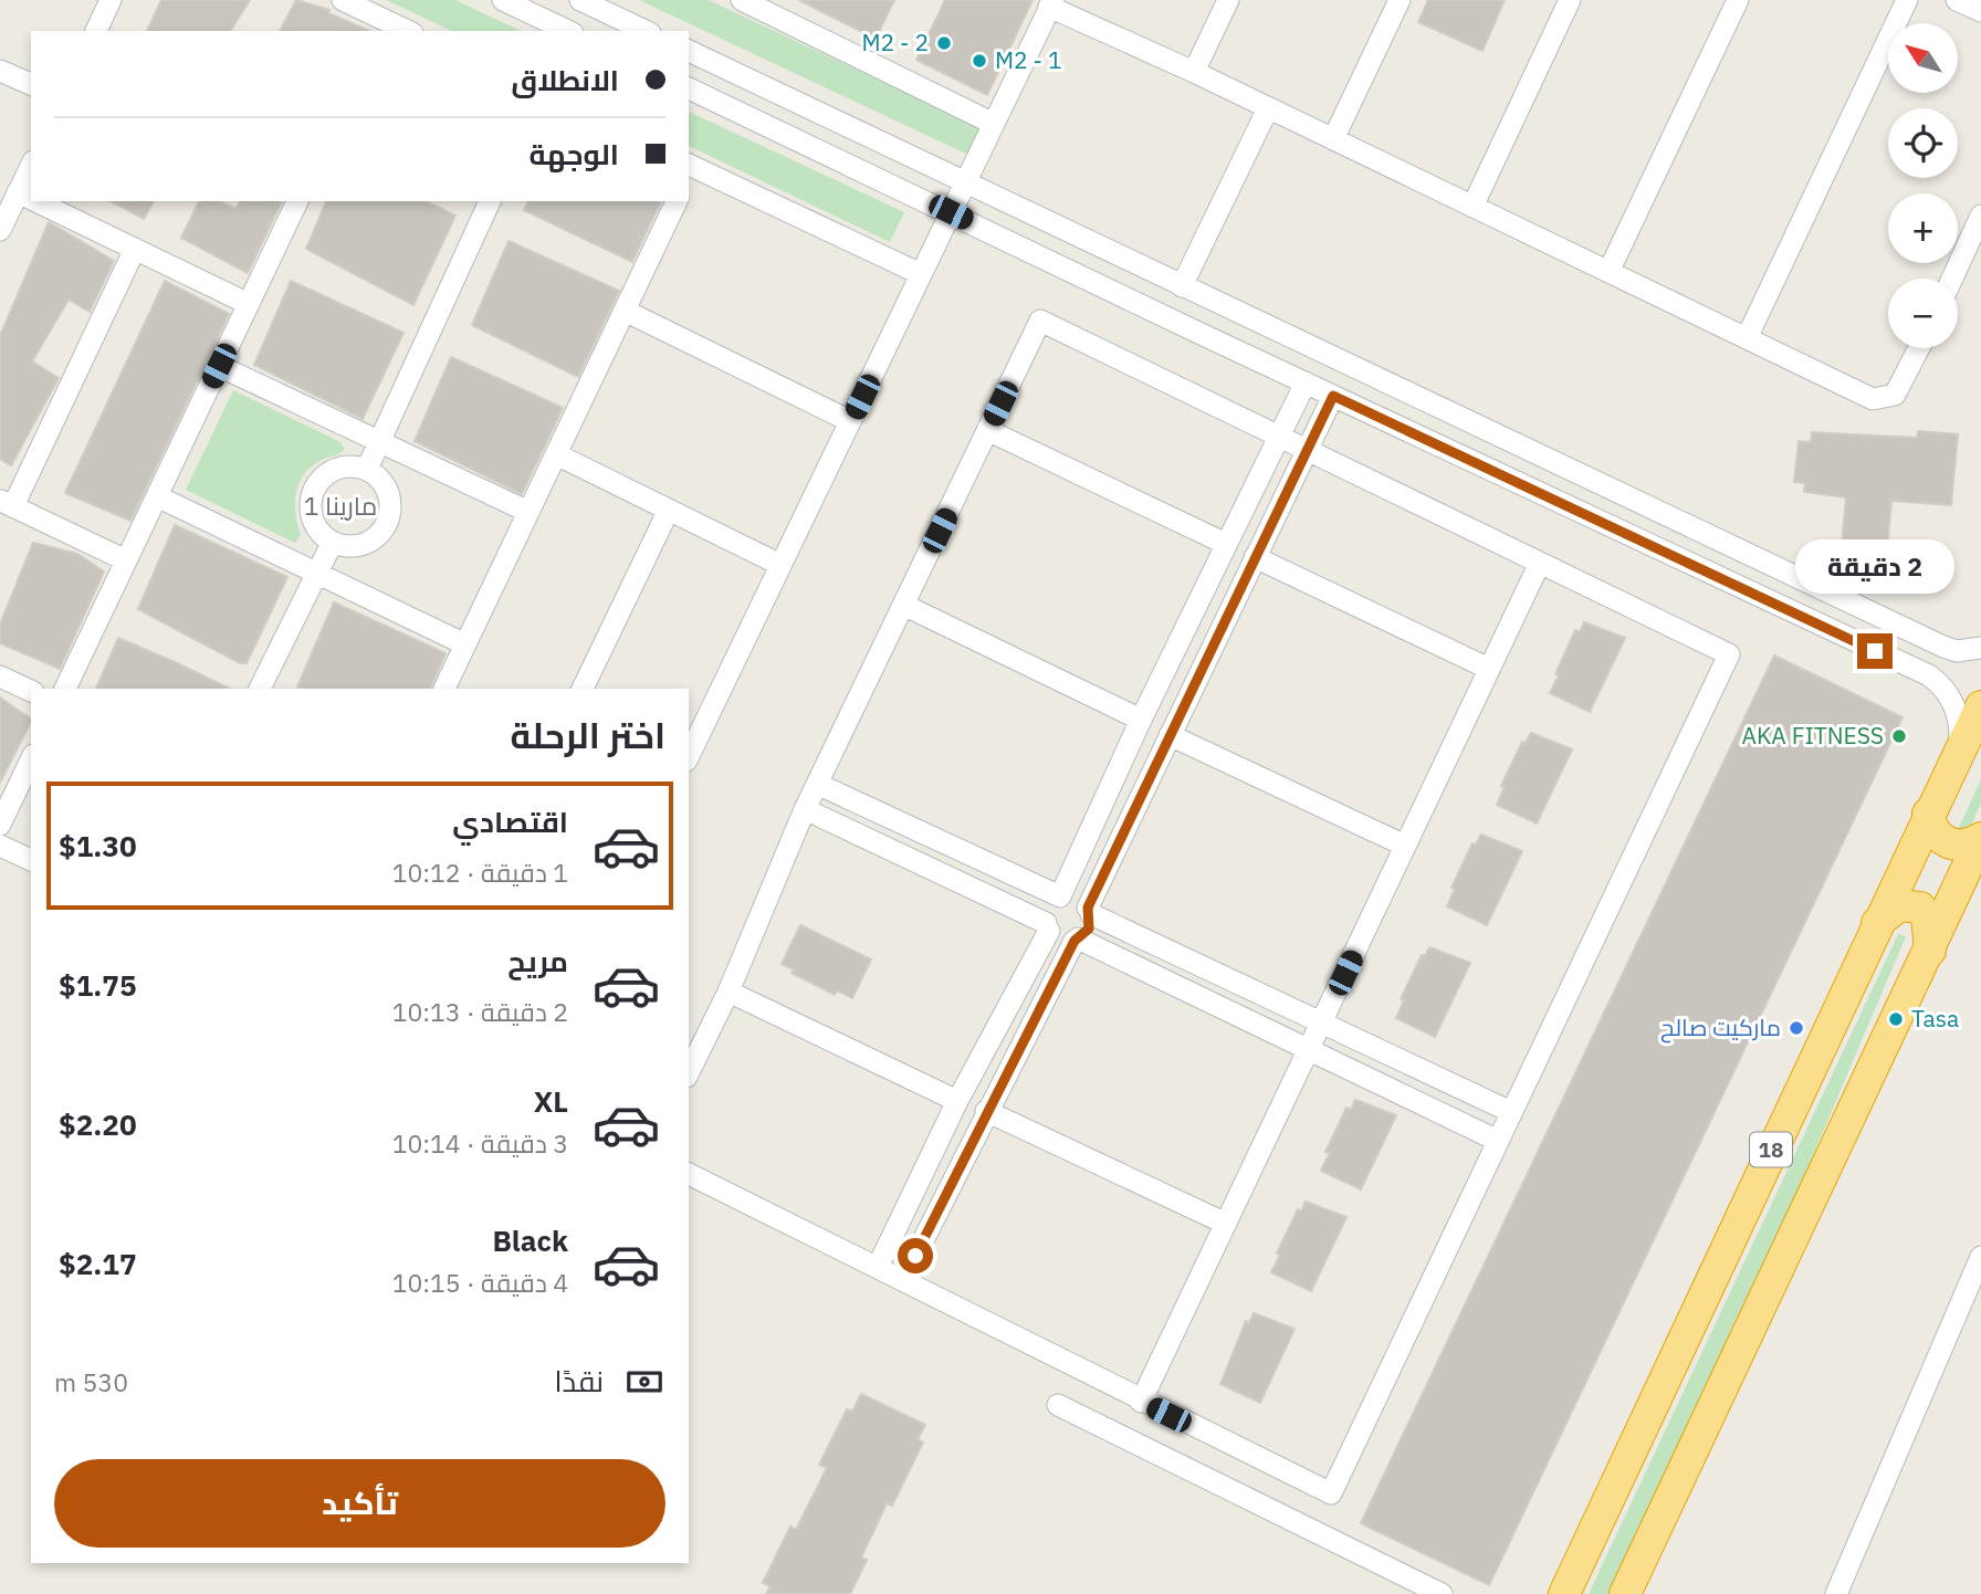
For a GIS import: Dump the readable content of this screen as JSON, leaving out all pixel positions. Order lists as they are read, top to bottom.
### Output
{
  "streets": {
    "highway": ["18"]
  },
  "districts": ["مارینا 1"],
  "places": [
    "M2 - 2",
    "M2 - 1",
    "AKA FITNESS",
    "Tasa",
    "ماركيت صالح"
  ],
  "north": "top left",
  "page": {
    "map_buttons": ["+", "−"],
    "banner": ["الانطلاق", "الوجهة"],
    "bubble": "2 دقيقة",
    "heading": "اختر الرحلة",
    "list": [
      {
        "name": "اقتصادي",
        "note": "1 دقيقة · 10:12",
        "value": "$1.30"
      },
      {
        "name": "مريح",
        "note": "2 دقيقة · 10:13",
        "value": "$1.75"
      },
      {
        "name": "XL",
        "note": "3 دقيقة · 10:14",
        "value": "$2.20"
      },
      {
        "name": "Black",
        "note": "4 دقيقة · 10:15",
        "value": "$2.17"
      }
    ],
    "pay": ["نقدًا", "530 m"],
    "buttons": "تأكيد"
  }
}
